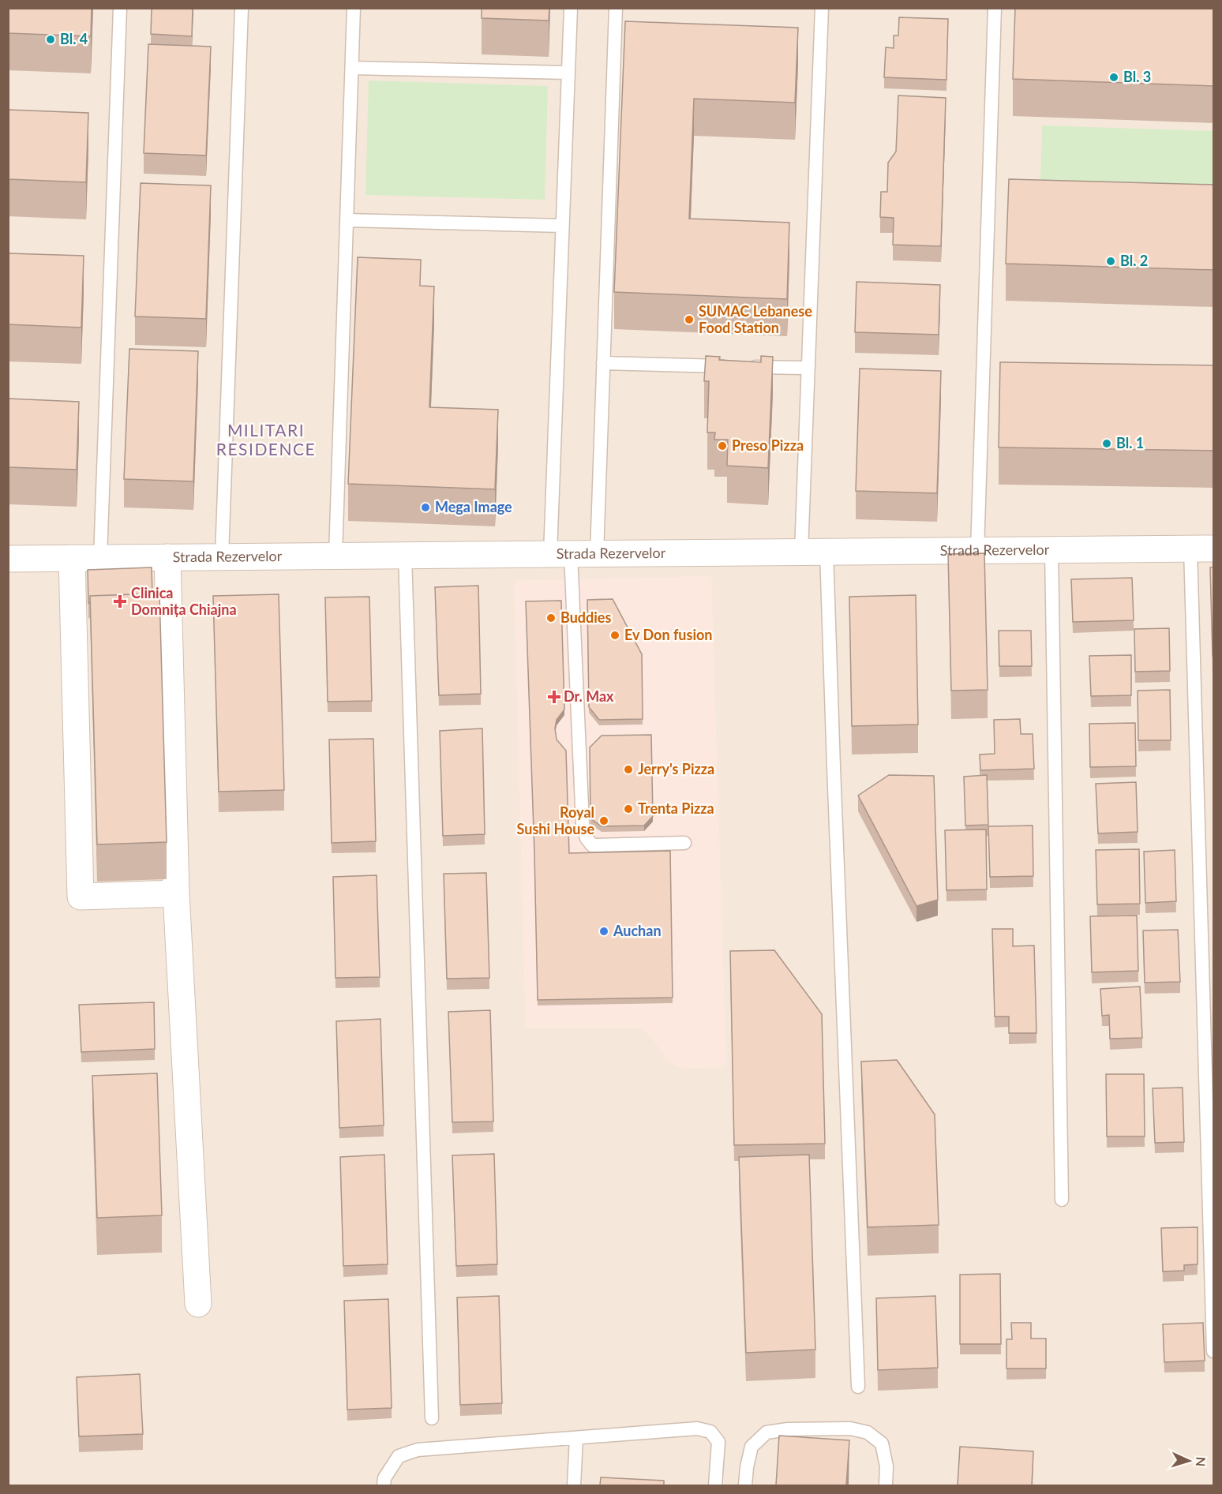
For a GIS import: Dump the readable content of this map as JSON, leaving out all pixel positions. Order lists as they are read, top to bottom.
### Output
{
  "streets": {
    "street": ["Strada Rezervelor"]
  },
  "districts": ["MILITARI RESIDENCE"],
  "places": {
    "other": [
      "Bl. 4",
      "Bl. 3",
      "Bl. 2",
      "SUMAC Lebanese Food Station",
      "Bl. 1",
      "Preso Pizza",
      "Mega Image",
      "Buddies",
      "Ev Don fusion",
      "Jerry's Pizza",
      "Trenta Pizza",
      "Royal Sushi House",
      "Auchan"
    ],
    "health": ["Clinica Domnița Chiajna", "Dr. Max"]
  },
  "north": "right"
}
